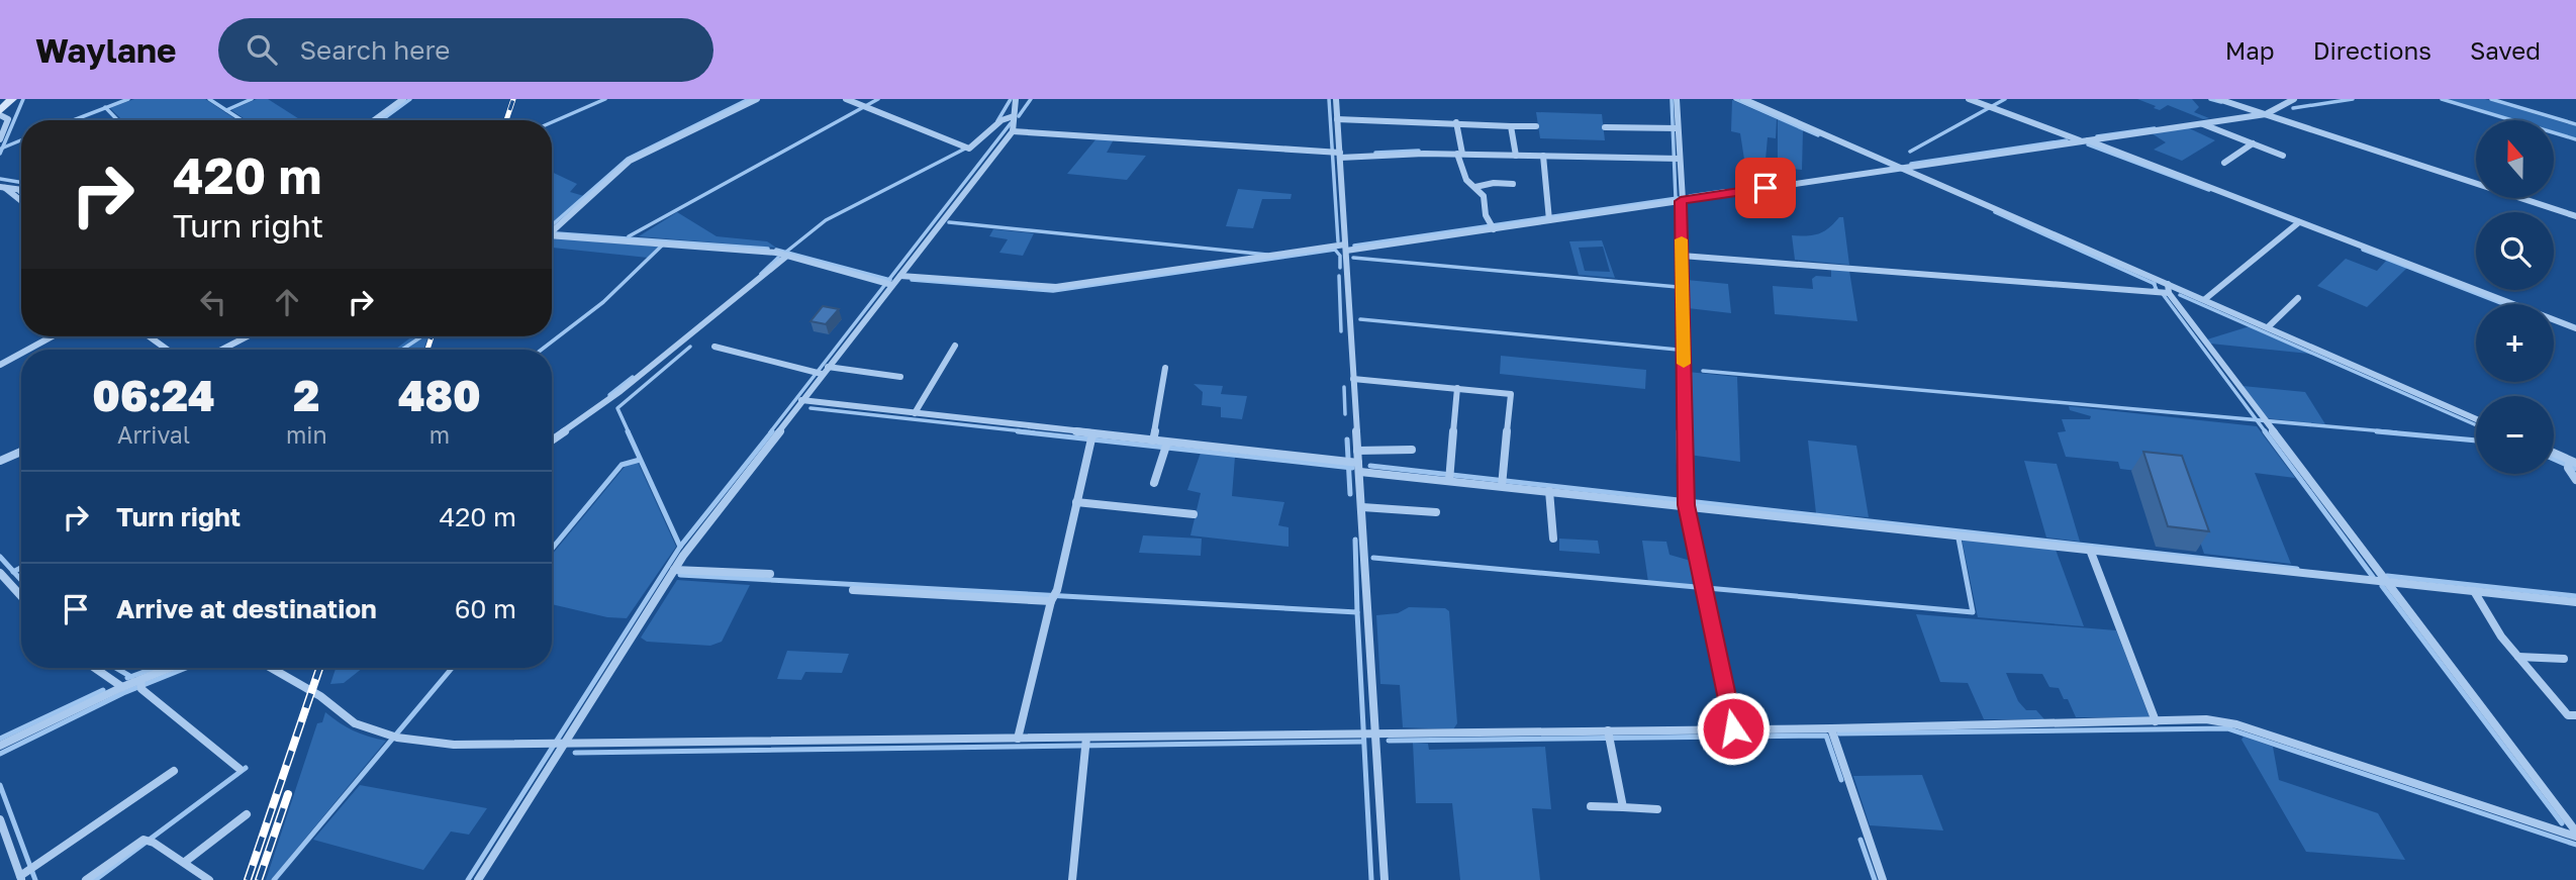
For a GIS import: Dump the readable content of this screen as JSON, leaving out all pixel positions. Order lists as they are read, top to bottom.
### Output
{
  "north": "top",
  "page": {
    "header": "Waylane",
    "search": "Search here",
    "nav": ["Map", "Directions", "Saved"],
    "map_buttons": ["+", "−"],
    "turn": ["420 m", "Turn right"],
    "eta": [
      "06:24",
      "Arrival",
      "2",
      "min",
      "480",
      "m"
    ],
    "list": [
      {
        "name": "Turn right",
        "value": "420 m"
      },
      {
        "name": "Arrive at destination",
        "value": "60 m"
      }
    ]
  }
}
